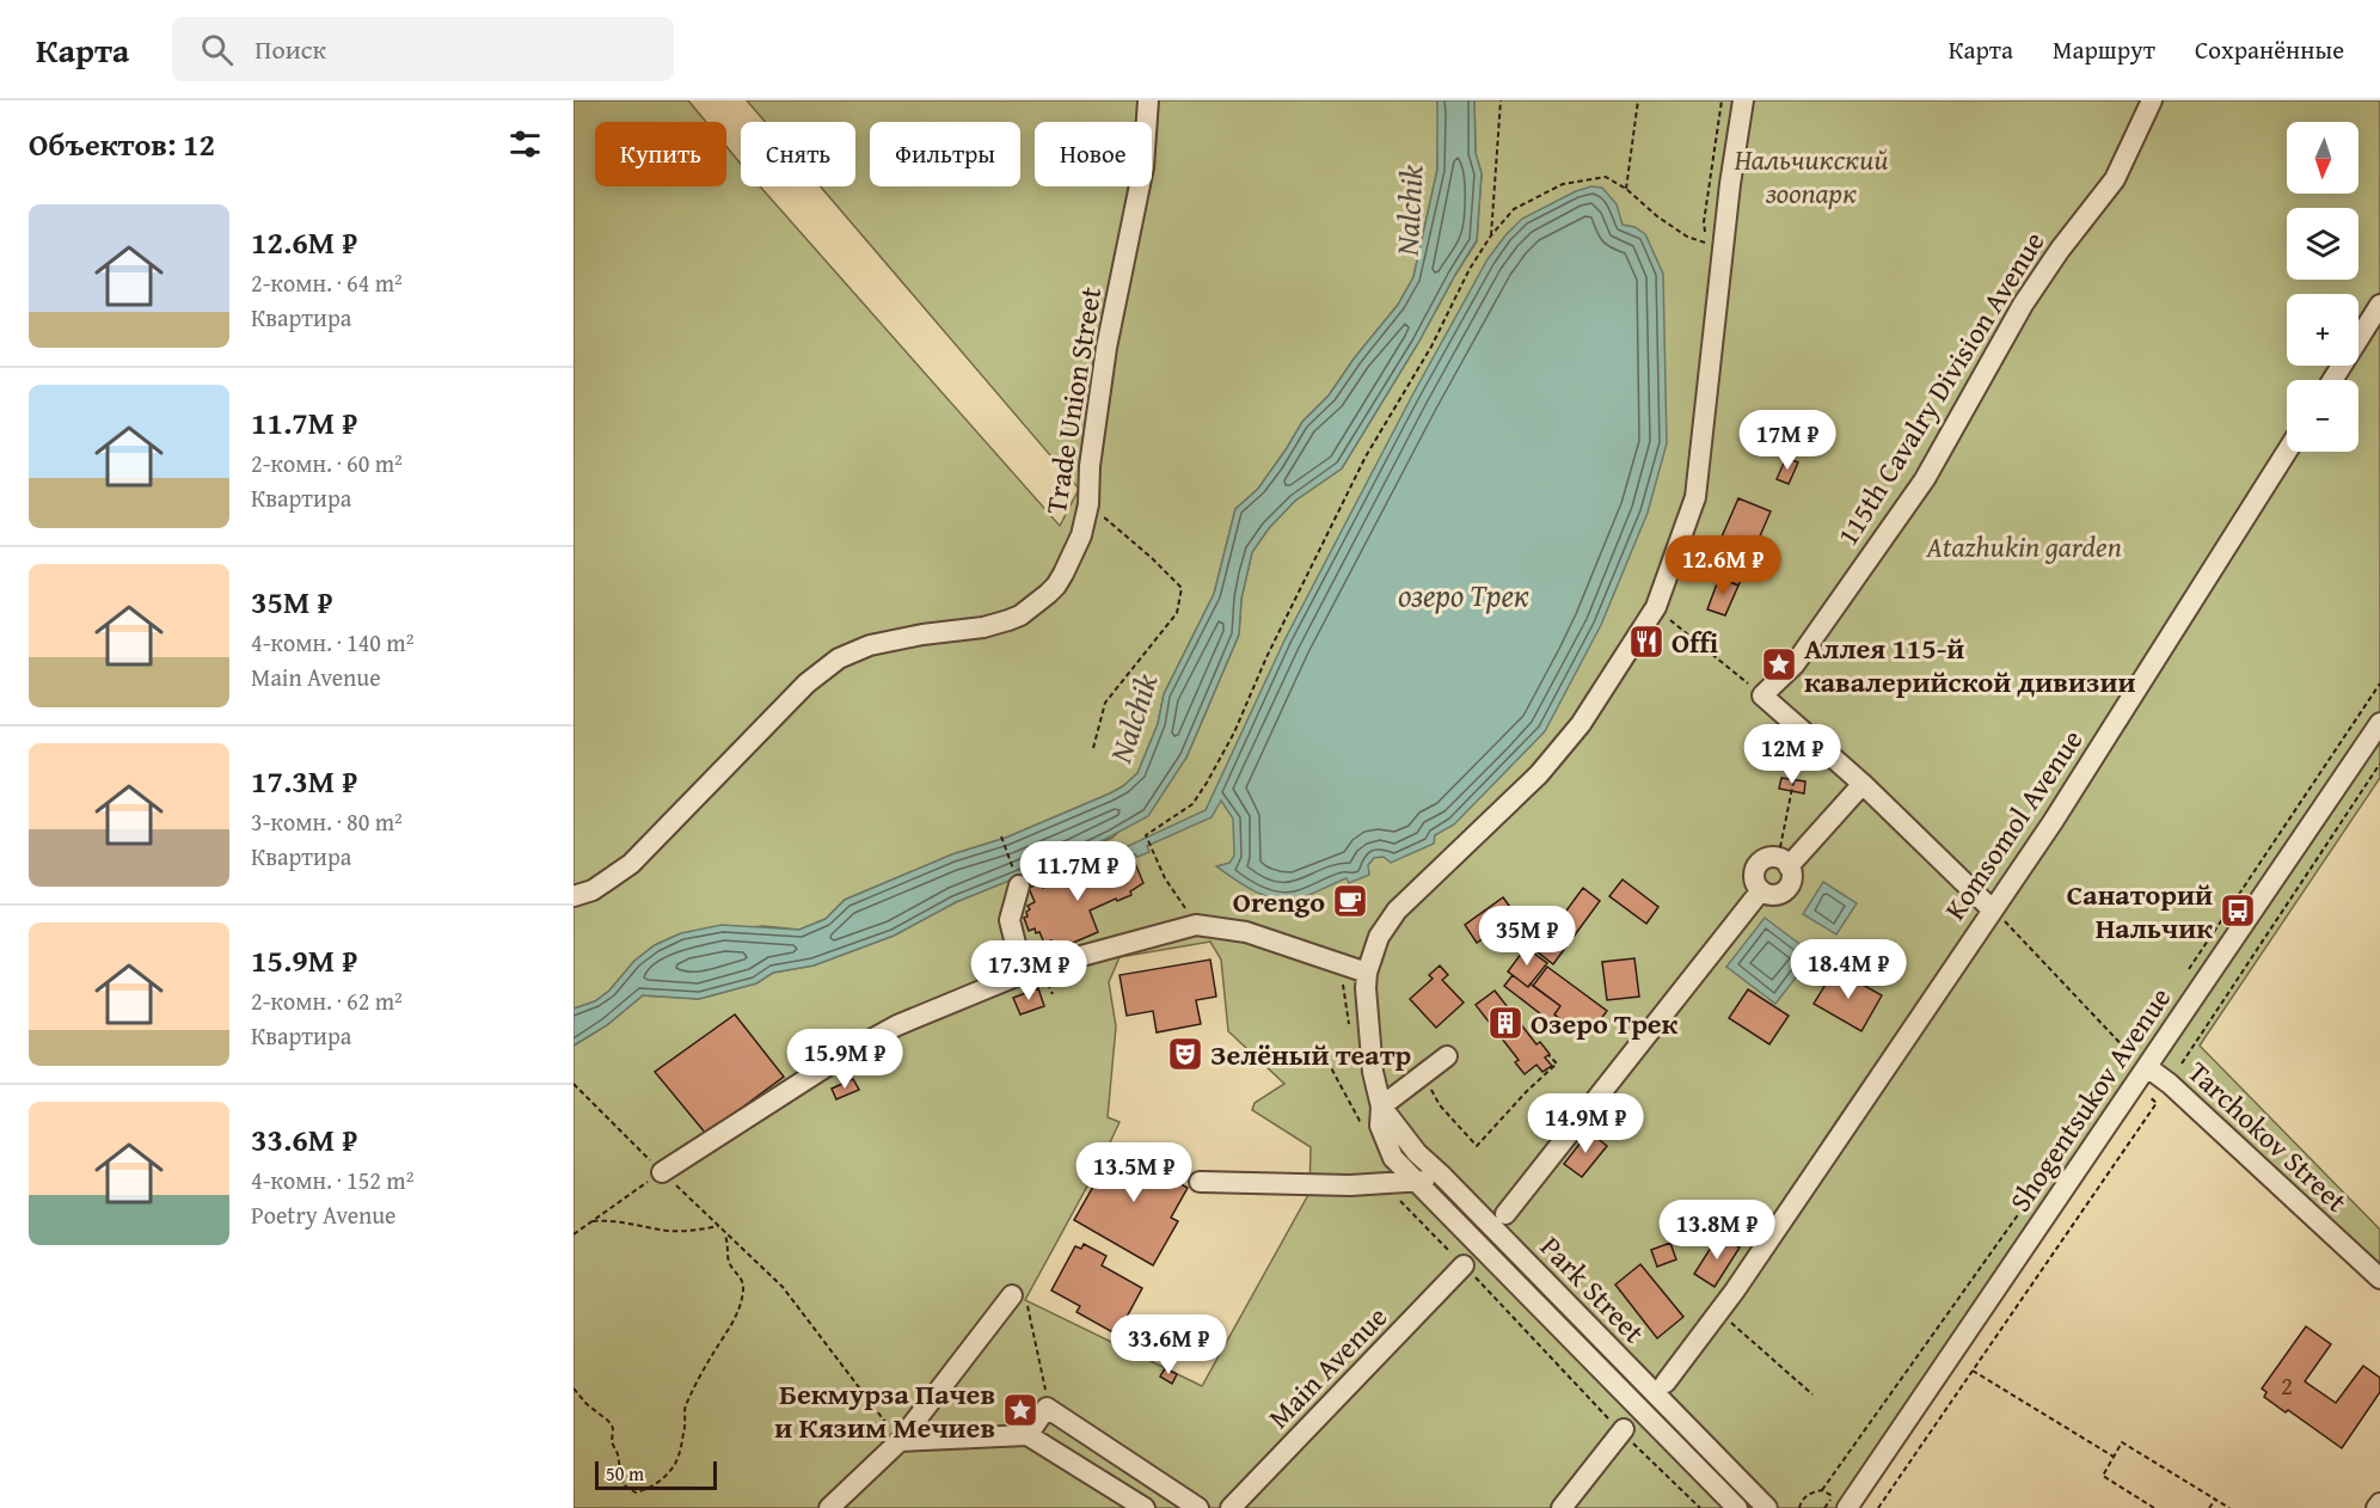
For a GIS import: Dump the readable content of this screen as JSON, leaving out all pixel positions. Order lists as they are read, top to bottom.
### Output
{
  "streets": {
    "street": [
      "115th Cavalry Division Avenue",
      "Trade Union Street",
      "Komsomol Avenue",
      "Shogentsukov Avenue",
      "Tarchokov Street",
      "Park Street",
      "Main Avenue"
    ]
  },
  "crossings": [
    ["Shogentsukov Avenue", "Tarchokov Street"]
  ],
  "water": ["Nalchik", "озеро Трек"],
  "parks": ["Нальчикский зоопарк", "Atazhukin garden"],
  "places": {
    "restaurant": ["Offi"],
    "place": ["Аллея 115-й кавалерийской дивизии", "Бекмурза Пачев и Кязим Мечиев"],
    "cafe": ["Orengo"],
    "bus stop": ["Санаторий Нальчик"],
    "building": ["Озеро Трек"],
    "theatre": ["Зелёный театр"]
  },
  "house_numbers": ["2"],
  "scale_bar": "50 m",
  "north": "bottom",
  "page": {
    "header": "Карта",
    "search": "Поиск",
    "nav": ["Карта", "Маршрут", "Сохранённые"],
    "heading": "Объектов: 12",
    "map_buttons": ["+", "−"],
    "chip": [
      "Купить",
      "Снять",
      "Фильтры",
      "Новое"
    ],
    "list": [
      {
        "name": "12.6M ₽",
        "note": "2-комн. · 64 m² · Квартира"
      },
      {
        "name": "11.7M ₽",
        "note": "2-комн. · 60 m² · Квартира"
      },
      {
        "name": "35M ₽",
        "note": "4-комн. · 140 m² · Main Avenue"
      },
      {
        "name": "17.3M ₽",
        "note": "3-комн. · 80 m² · Квартира"
      },
      {
        "name": "15.9M ₽",
        "note": "2-комн. · 62 m² · Квартира"
      },
      {
        "name": "33.6M ₽",
        "note": "4-комн. · 152 m² · Poetry Avenue"
      }
    ],
    "price": [
      "17M ₽",
      "12.6M ₽",
      "12M ₽",
      "11.7M ₽",
      "35M ₽",
      "18.4M ₽",
      "17.3M ₽",
      "15.9M ₽",
      "14.9M ₽",
      "13.5M ₽",
      "13.8M ₽",
      "33.6M ₽"
    ],
    "scale": "50 m"
  }
}
